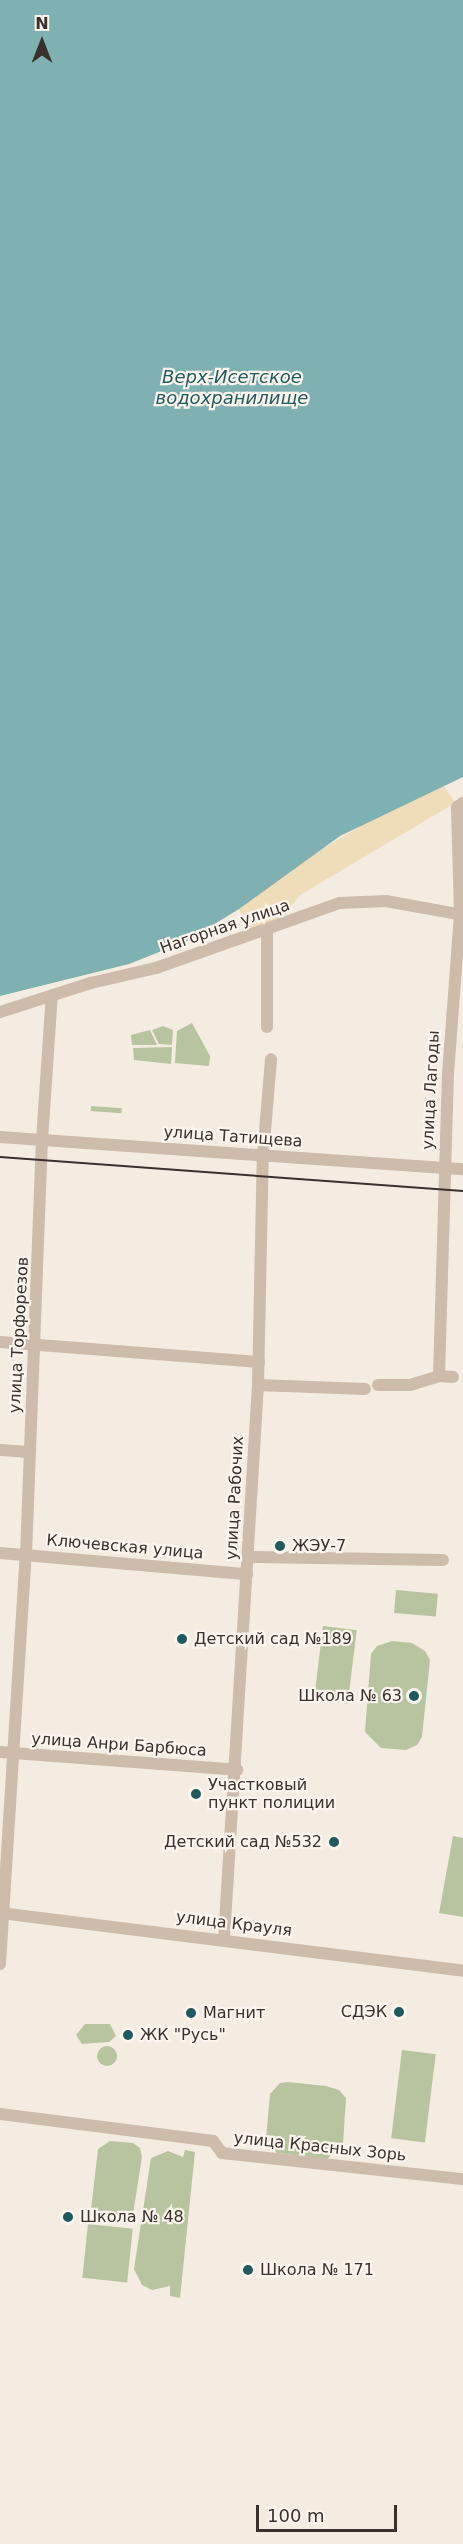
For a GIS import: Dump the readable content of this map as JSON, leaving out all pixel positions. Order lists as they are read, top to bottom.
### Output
{
  "streets": {
    "street": [
      "Нагорная улица",
      "улица Лагоды",
      "улица Татищева",
      "улица Торфорезов",
      "улица Рабочих",
      "Ключевская улица",
      "улица Анри Барбюса",
      "улица Крауля",
      "улица Красных Зорь"
    ]
  },
  "crossings": [
    ["Нагорная улица", "улица Лагоды"],
    ["Нагорная улица", "улица Торфорезов"],
    ["улица Лагоды", "улица Татищева"],
    ["улица Татищева", "улица Торфорезов"],
    ["улица Татищева", "улица Рабочих"],
    ["улица Торфорезов", "Ключевская улица"],
    ["улица Торфорезов", "улица Анри Барбюса"],
    ["улица Торфорезов", "улица Крауля"],
    ["улица Рабочих", "Ключевская улица"],
    ["улица Рабочих", "улица Анри Барбюса"],
    ["улица Рабочих", "улица Крауля"]
  ],
  "water": ["Верх-Исетское водохранилище"],
  "places": [
    "ЖЭУ-7",
    "Детский сад №189",
    "Школа № 63",
    "Участковый пункт полиции",
    "Детский сад №532",
    "СДЭК",
    "Магнит",
    "ЖК \"Русь\"",
    "Школа № 48",
    "Школа № 171"
  ],
  "scale_bar": "100 m",
  "north": "top"
}
